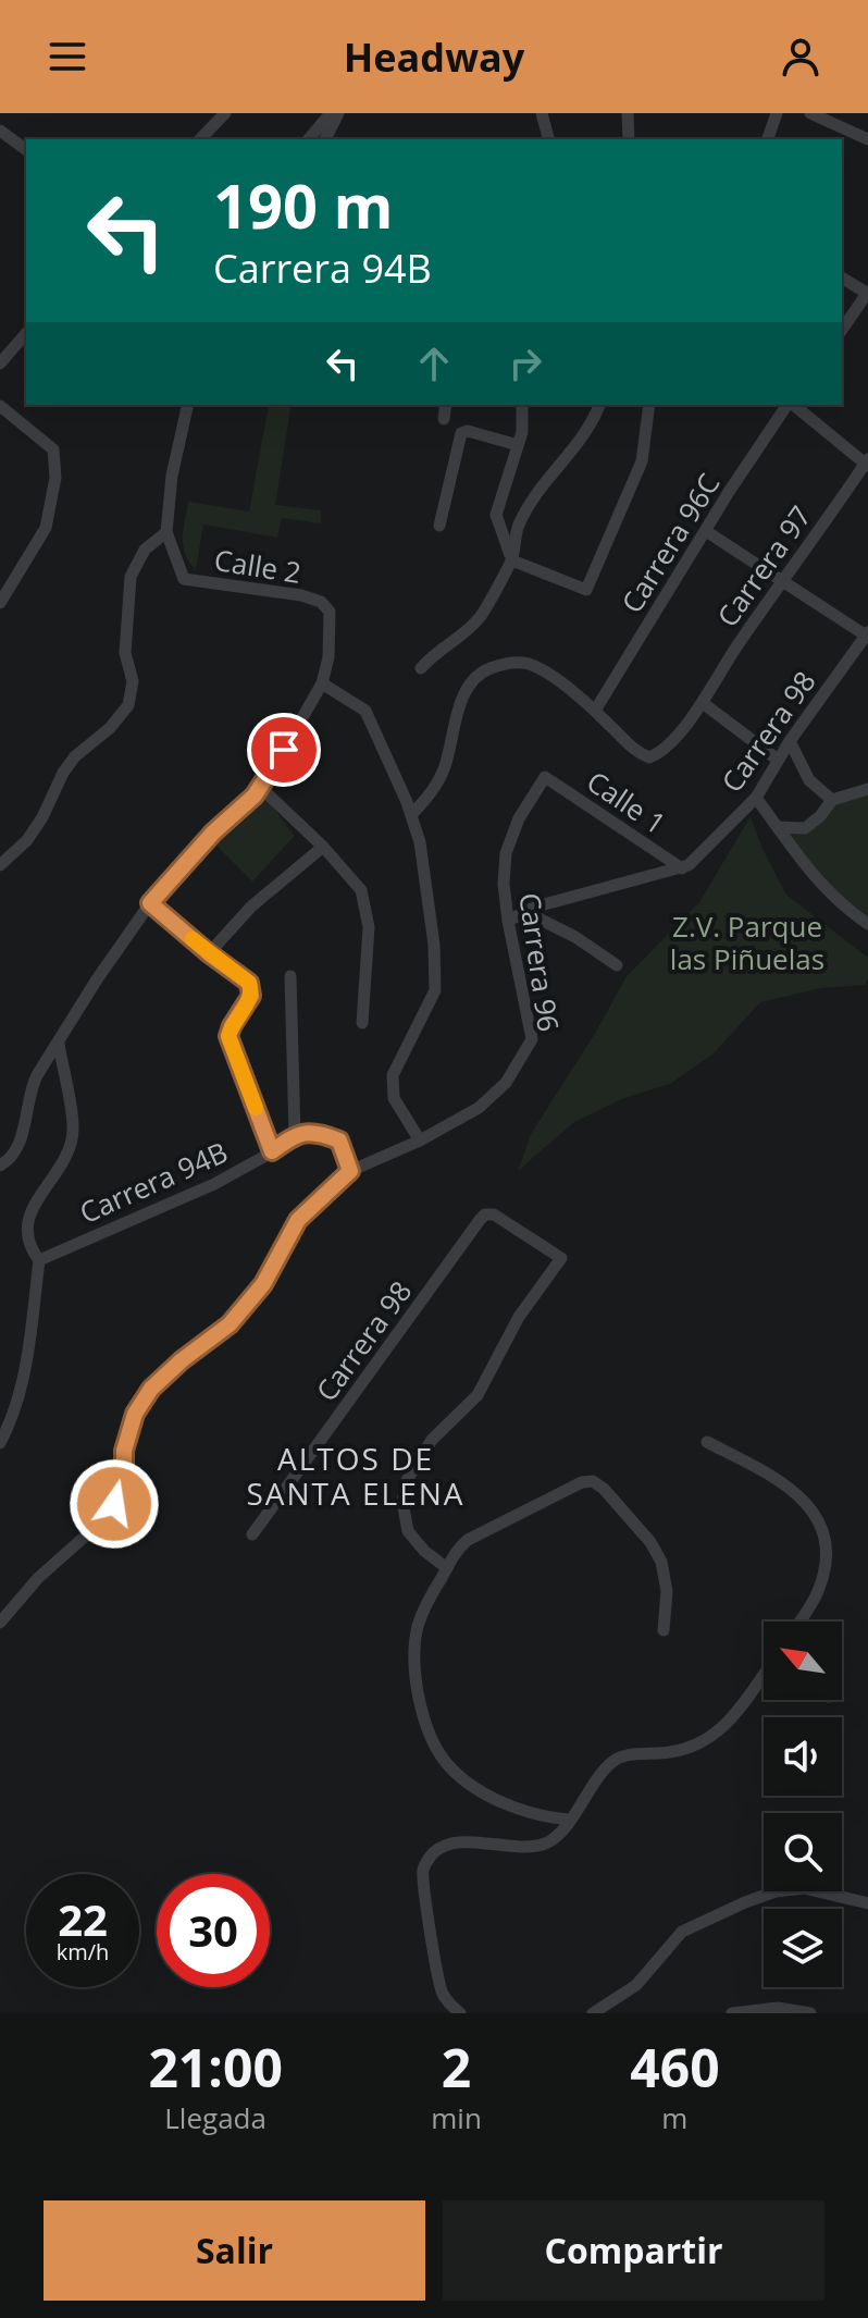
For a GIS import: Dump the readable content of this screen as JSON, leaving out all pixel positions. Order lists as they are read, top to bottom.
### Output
{
  "streets": {
    "street": [
      "Carrera 96C",
      "Calle 2",
      "Carrera 97",
      "Carrera 98",
      "Calle 1",
      "Carrera 96",
      "Carrera 94B"
    ]
  },
  "crossings": [
    ["Carrera 96C", "Carrera 97"],
    ["Carrera 98", "Calle 1"],
    ["Carrera 98", "Carrera 96"],
    ["Calle 1", "Carrera 96"]
  ],
  "districts": ["ALTOS DE SANTA ELENA"],
  "parks": ["Z.V. Parque las Piñuelas"],
  "north": "top left",
  "page": {
    "header": "Headway",
    "turn": ["190 m", "Carrera 94B"],
    "speed": "22 km/h",
    "limit": "30",
    "eta": [
      "21:00",
      "Llegada",
      "2",
      "min",
      "460",
      "m"
    ],
    "buttons": ["Salir", "Compartir"]
  }
}
